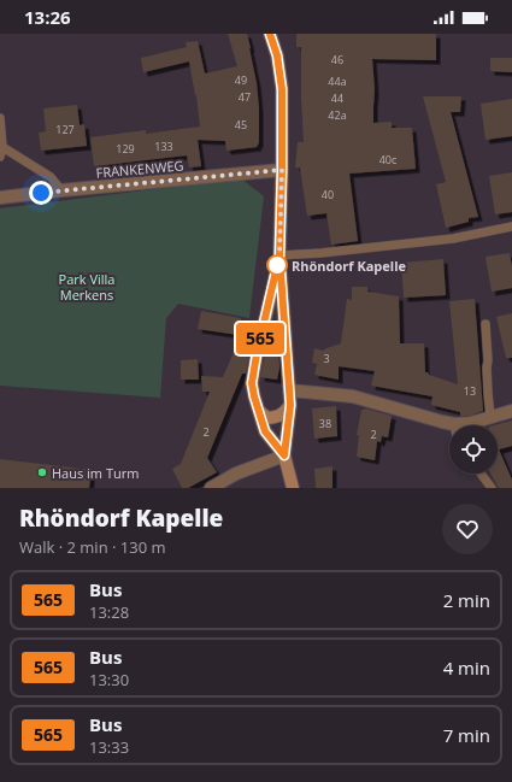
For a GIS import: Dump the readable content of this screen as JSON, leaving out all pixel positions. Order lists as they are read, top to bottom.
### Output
{
  "streets": {
    "street": ["FRANKENWEG"]
  },
  "parks": ["Park Villa Merkens"],
  "places": ["Rhöndorf Kapelle", "Haus im Turm"],
  "lines": ["bus line 565"],
  "house_numbers": [
    "46",
    "49",
    "44a",
    "47",
    "44",
    "42a",
    "45",
    "127",
    "133",
    "129",
    "40c",
    "40",
    "3",
    "13",
    "38",
    "2",
    "2"
  ],
  "page": {
    "status": "13:26",
    "on_map": "565",
    "heading": ["Rhöndorf Kapelle", "Walk · 2 min · 130 m"],
    "list": [
      {
        "mark": "565",
        "name": "Bus",
        "note": "13:28",
        "value": "2 min"
      },
      {
        "mark": "565",
        "name": "Bus",
        "note": "13:30",
        "value": "4 min"
      },
      {
        "mark": "565",
        "name": "Bus",
        "note": "13:33",
        "value": "7 min"
      }
    ]
  }
}
